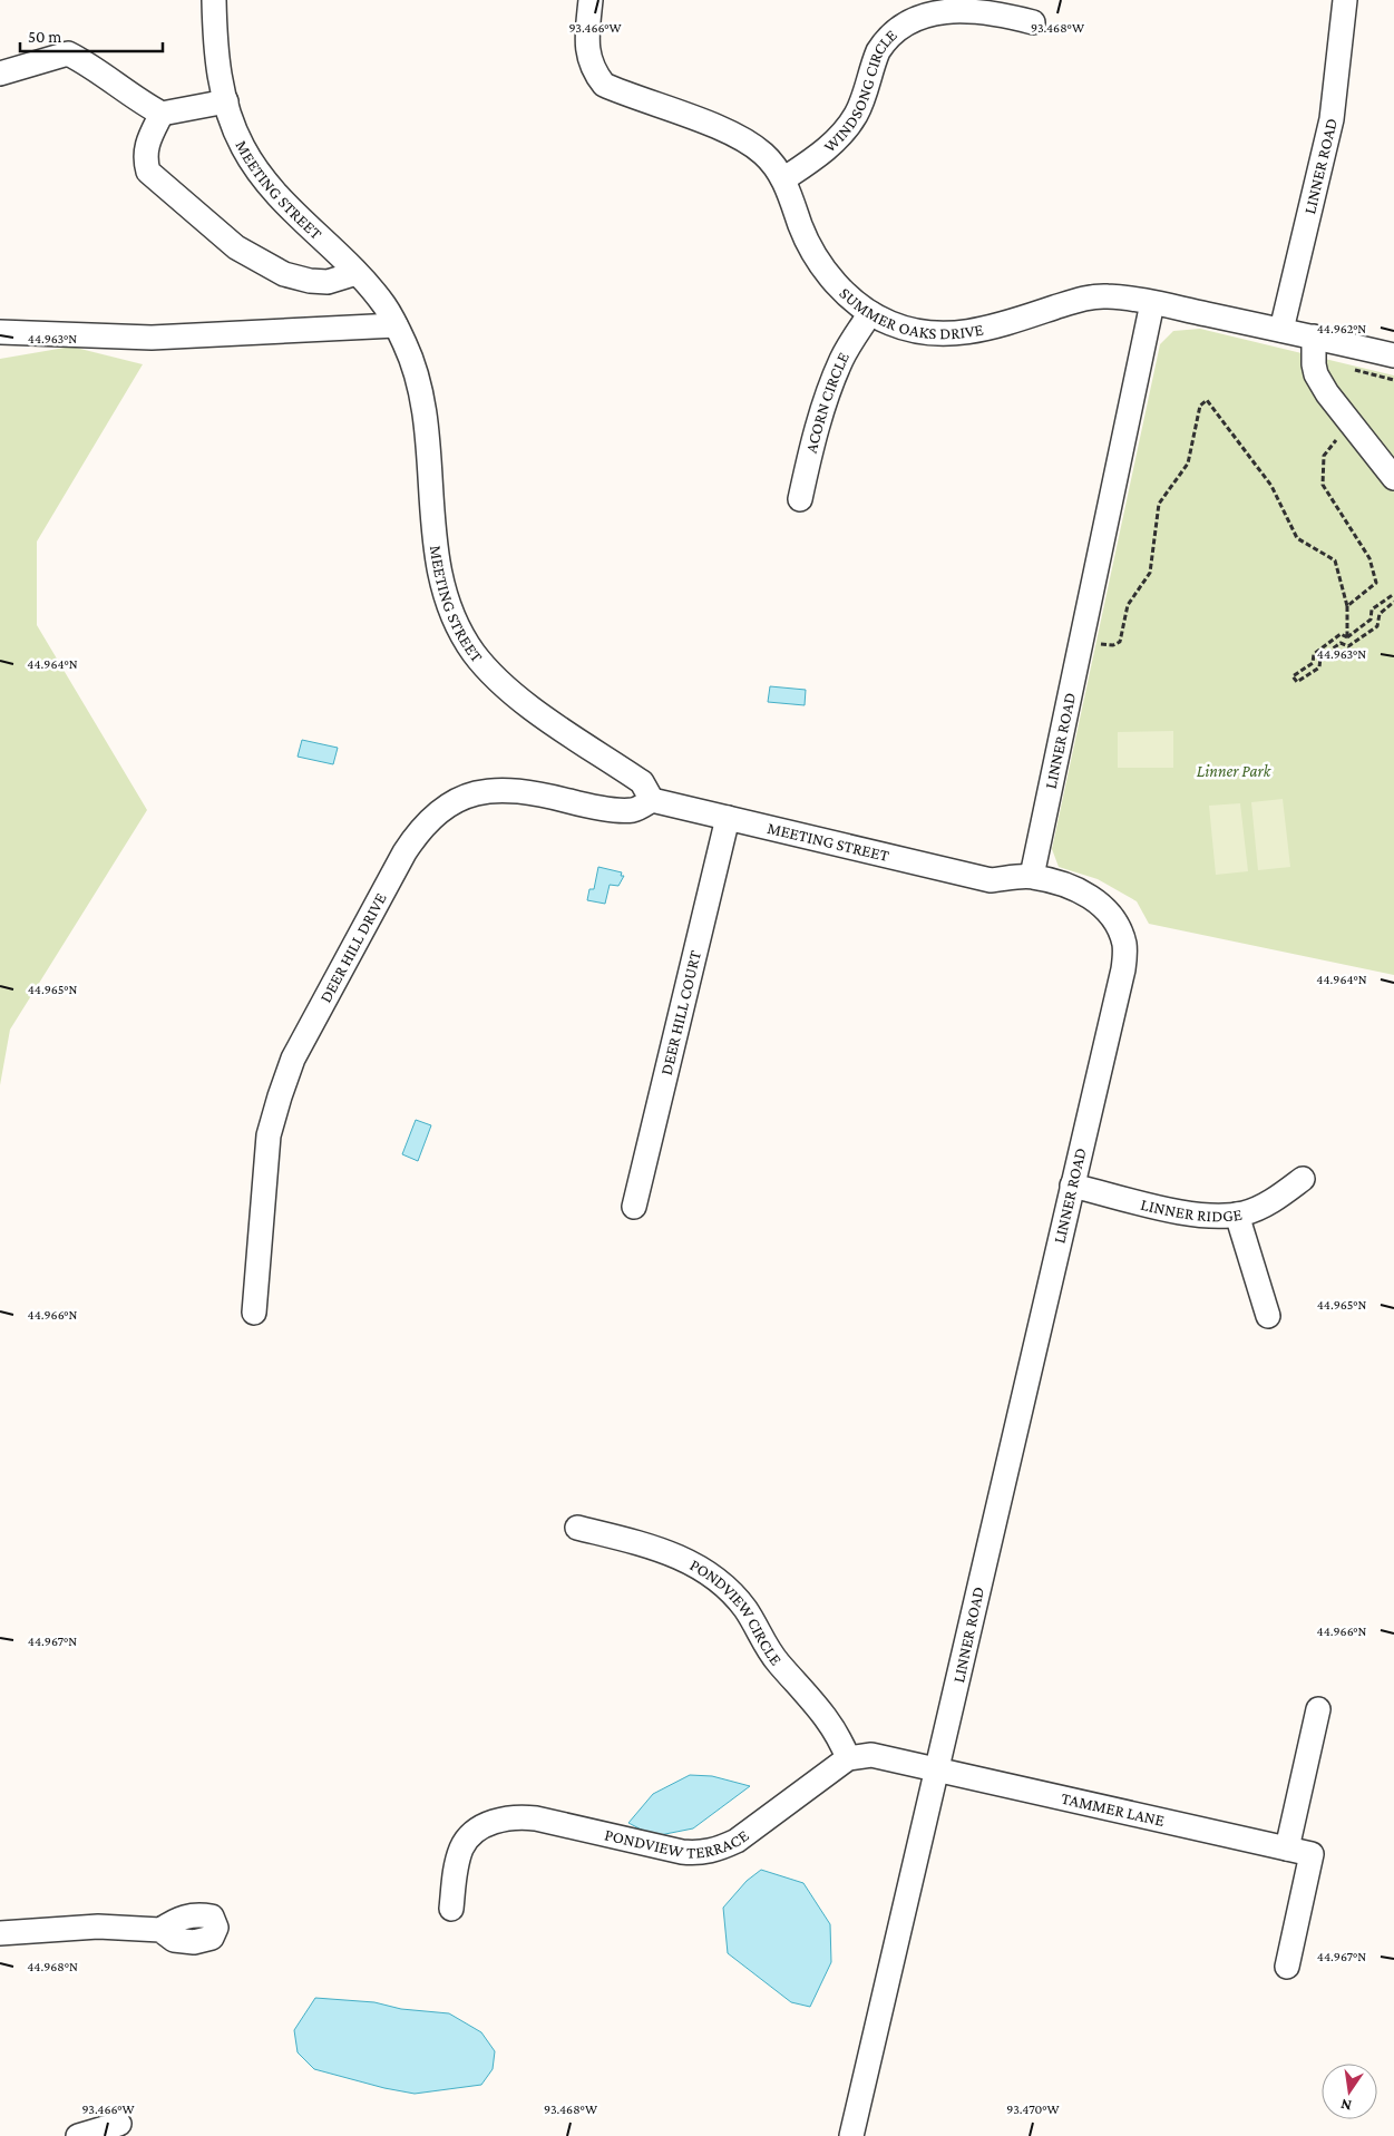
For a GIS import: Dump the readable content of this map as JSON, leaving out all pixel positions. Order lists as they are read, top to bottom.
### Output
{
  "streets": {
    "street": [
      "WINDSONG CIRCLE",
      "LINNER ROAD",
      "MEETING STREET",
      "SUMMER OAKS DRIVE",
      "ACORN CIRCLE",
      "DEER HILL DRIVE",
      "DEER HILL COURT",
      "LINNER RIDGE",
      "PONDVIEW CIRCLE",
      "TAMMER LANE",
      "PONDVIEW TERRACE"
    ]
  },
  "crossings": [
    ["WINDSONG CIRCLE", "SUMMER OAKS DRIVE"],
    ["LINNER ROAD", "MEETING STREET"],
    ["LINNER ROAD", "SUMMER OAKS DRIVE"],
    ["LINNER ROAD", "LINNER RIDGE"],
    ["LINNER ROAD", "TAMMER LANE"],
    ["MEETING STREET", "DEER HILL DRIVE"],
    ["MEETING STREET", "DEER HILL COURT"],
    ["SUMMER OAKS DRIVE", "ACORN CIRCLE"],
    ["PONDVIEW CIRCLE", "PONDVIEW TERRACE"]
  ],
  "parks": ["Linner Park"],
  "scale_bar": "50 m",
  "north": "bottom",
  "coordinates": [
    "93.466°W",
    "93.468°W",
    "44.962°N",
    "44.963°N",
    "44.964°N",
    "44.965°N",
    "44.966°N",
    "44.967°N",
    "44.968°N",
    "93.470°W"
  ]
}
